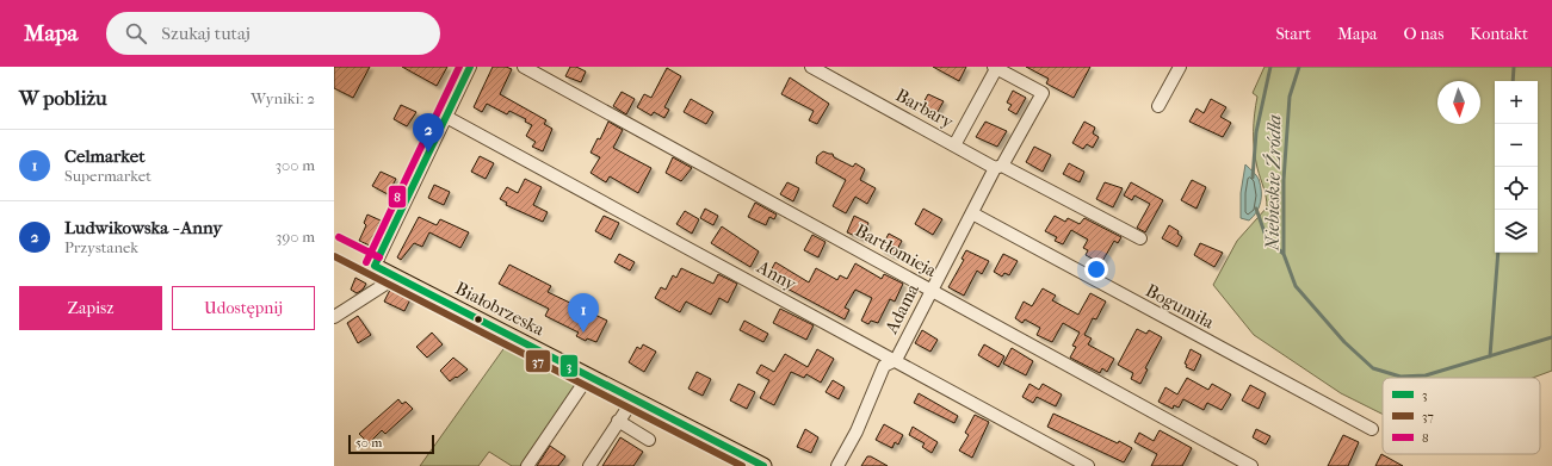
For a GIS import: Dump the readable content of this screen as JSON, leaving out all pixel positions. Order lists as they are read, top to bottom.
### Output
{
  "streets": {
    "main road": ["Białobrzeska"],
    "street": [
      "Barbary",
      "Bartłomieja",
      "Anny",
      "Bogumiła",
      "Adama"
    ]
  },
  "crossings": [
    ["Barbary", "Adama"],
    ["Bartłomieja", "Adama"],
    ["Anny", "Adama"],
    ["Bogumiła", "Adama"]
  ],
  "water": ["Niebieskie Źródła"],
  "lines": ["transit line 3", "transit line 8", "transit line 37"],
  "legend": ["3", "37", "8"],
  "scale_bar": "50 m",
  "north": "bottom",
  "page": {
    "header": "Mapa",
    "search": "Szukaj tutaj",
    "nav": [
      "Start",
      "Mapa",
      "O nas",
      "Kontakt"
    ],
    "heading": ["W pobliżu", "Wyniki: 2"],
    "map_buttons": ["+", "−"],
    "pins": ["2", "1"],
    "list": [
      {
        "mark": "1",
        "name": "Celmarket",
        "note": "Supermarket",
        "value": "300 m"
      },
      {
        "mark": "2",
        "name": "Ludwikowska - Anny",
        "note": "Przystanek",
        "value": "390 m"
      }
    ],
    "buttons": ["Zapisz", "Udostępnij"],
    "scale": "50 m"
  }
}
